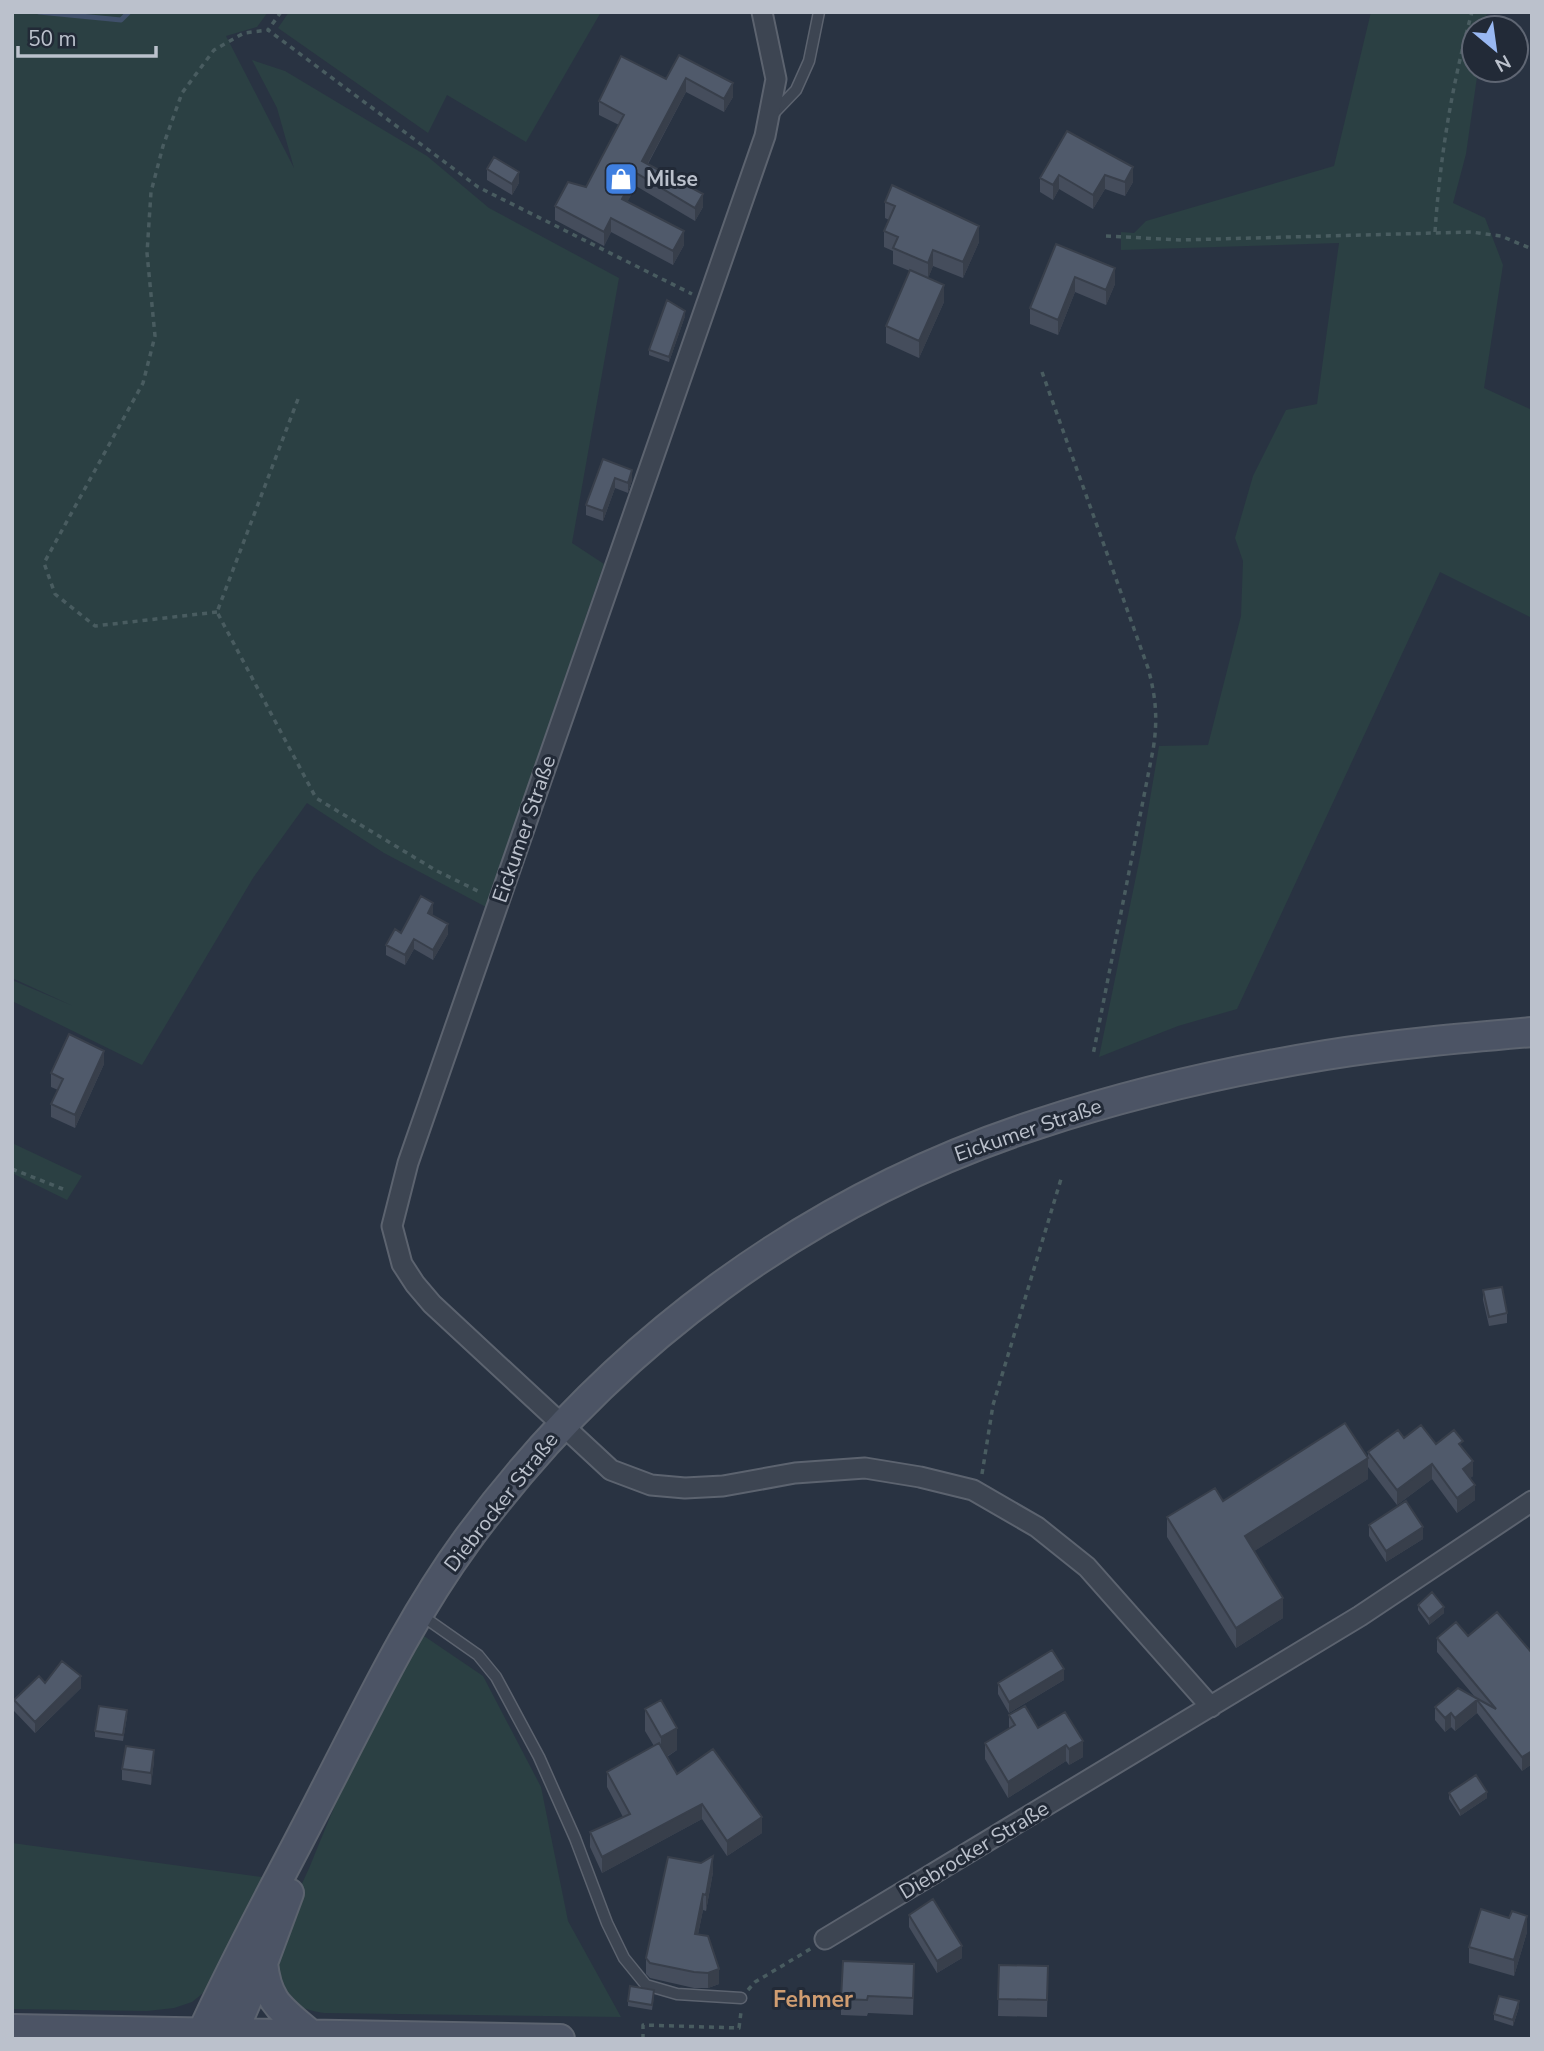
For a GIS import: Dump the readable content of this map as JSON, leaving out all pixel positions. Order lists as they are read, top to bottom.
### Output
{
  "streets": {
    "main road": ["Eickumer Straße", "Diebrocker Straße"]
  },
  "crossings": [
    ["Eickumer Straße", "Diebrocker Straße"]
  ],
  "districts": ["Fehmer"],
  "places": {
    "shop": ["Milse"]
  },
  "scale_bar": "50 m",
  "north": "bottom right"
}
